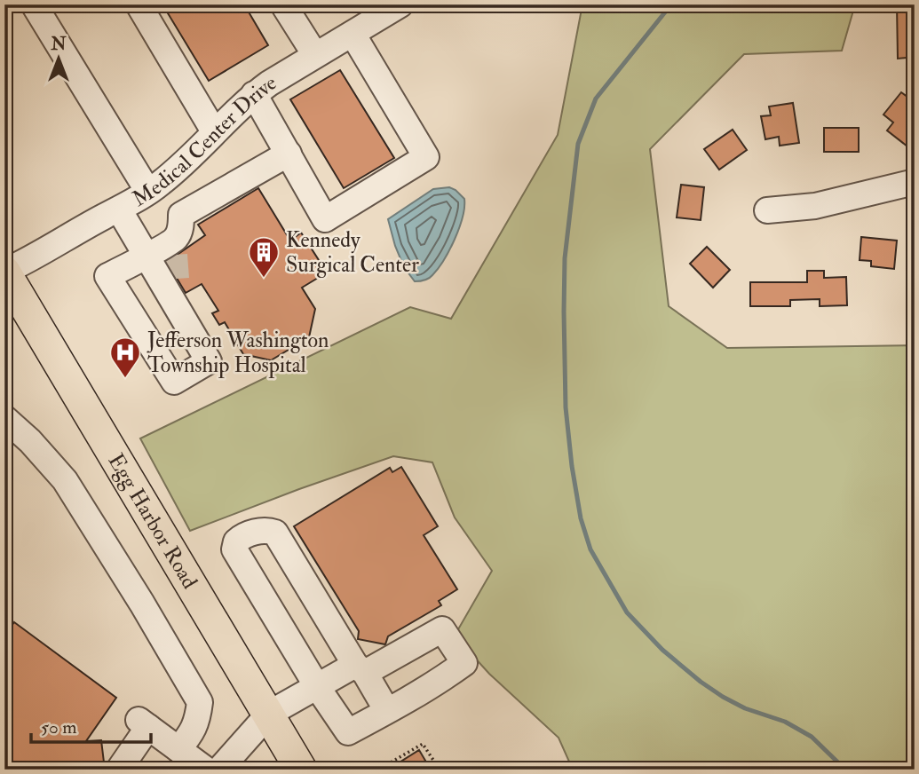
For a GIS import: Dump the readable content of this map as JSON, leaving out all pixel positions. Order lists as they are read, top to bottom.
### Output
{
  "streets": {
    "main road": ["Egg Harbor Road"],
    "street": ["Medical Center Drive"]
  },
  "crossings": [
    ["Medical Center Drive", "Egg Harbor Road"]
  ],
  "places": {
    "building": ["Kennedy Surgical Center"],
    "hospital": ["Jefferson Washington Township Hospital"]
  },
  "scale_bar": "50 m",
  "north": "top"
}
